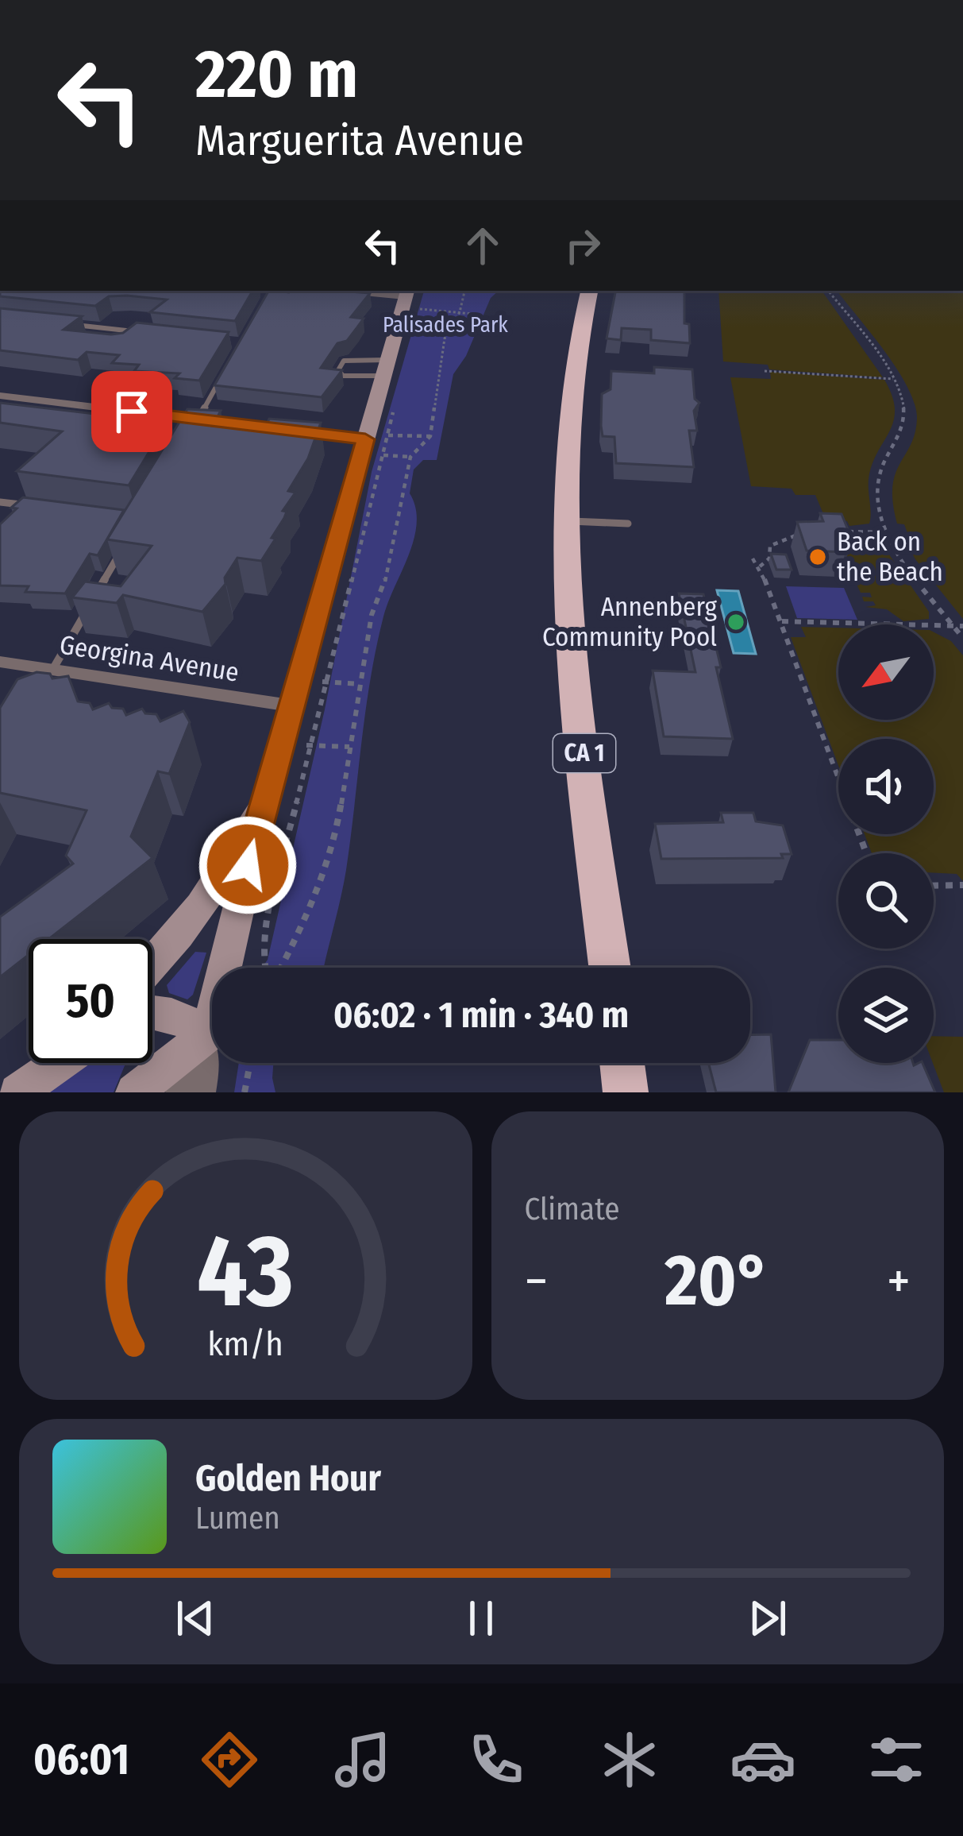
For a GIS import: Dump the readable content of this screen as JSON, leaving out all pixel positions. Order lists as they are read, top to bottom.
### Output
{
  "streets": {
    "highway": ["CA 1"],
    "street": ["Georgina Avenue"]
  },
  "parks": ["Palisades Park"],
  "places": ["Back on the Beach", "Annenberg Community Pool"],
  "north": "bottom left",
  "page": {
    "turn": ["220 m", "Marguerita Avenue"],
    "limit": "50",
    "trip": "06:02 · 1 min · 340 m",
    "tile": "Climate",
    "heat": ["−", "20°", "+"],
    "song": ["Golden Hour", "Lumen"],
    "tabs": "06:01",
    "gauge": ["43", "km/h"]
  }
}
